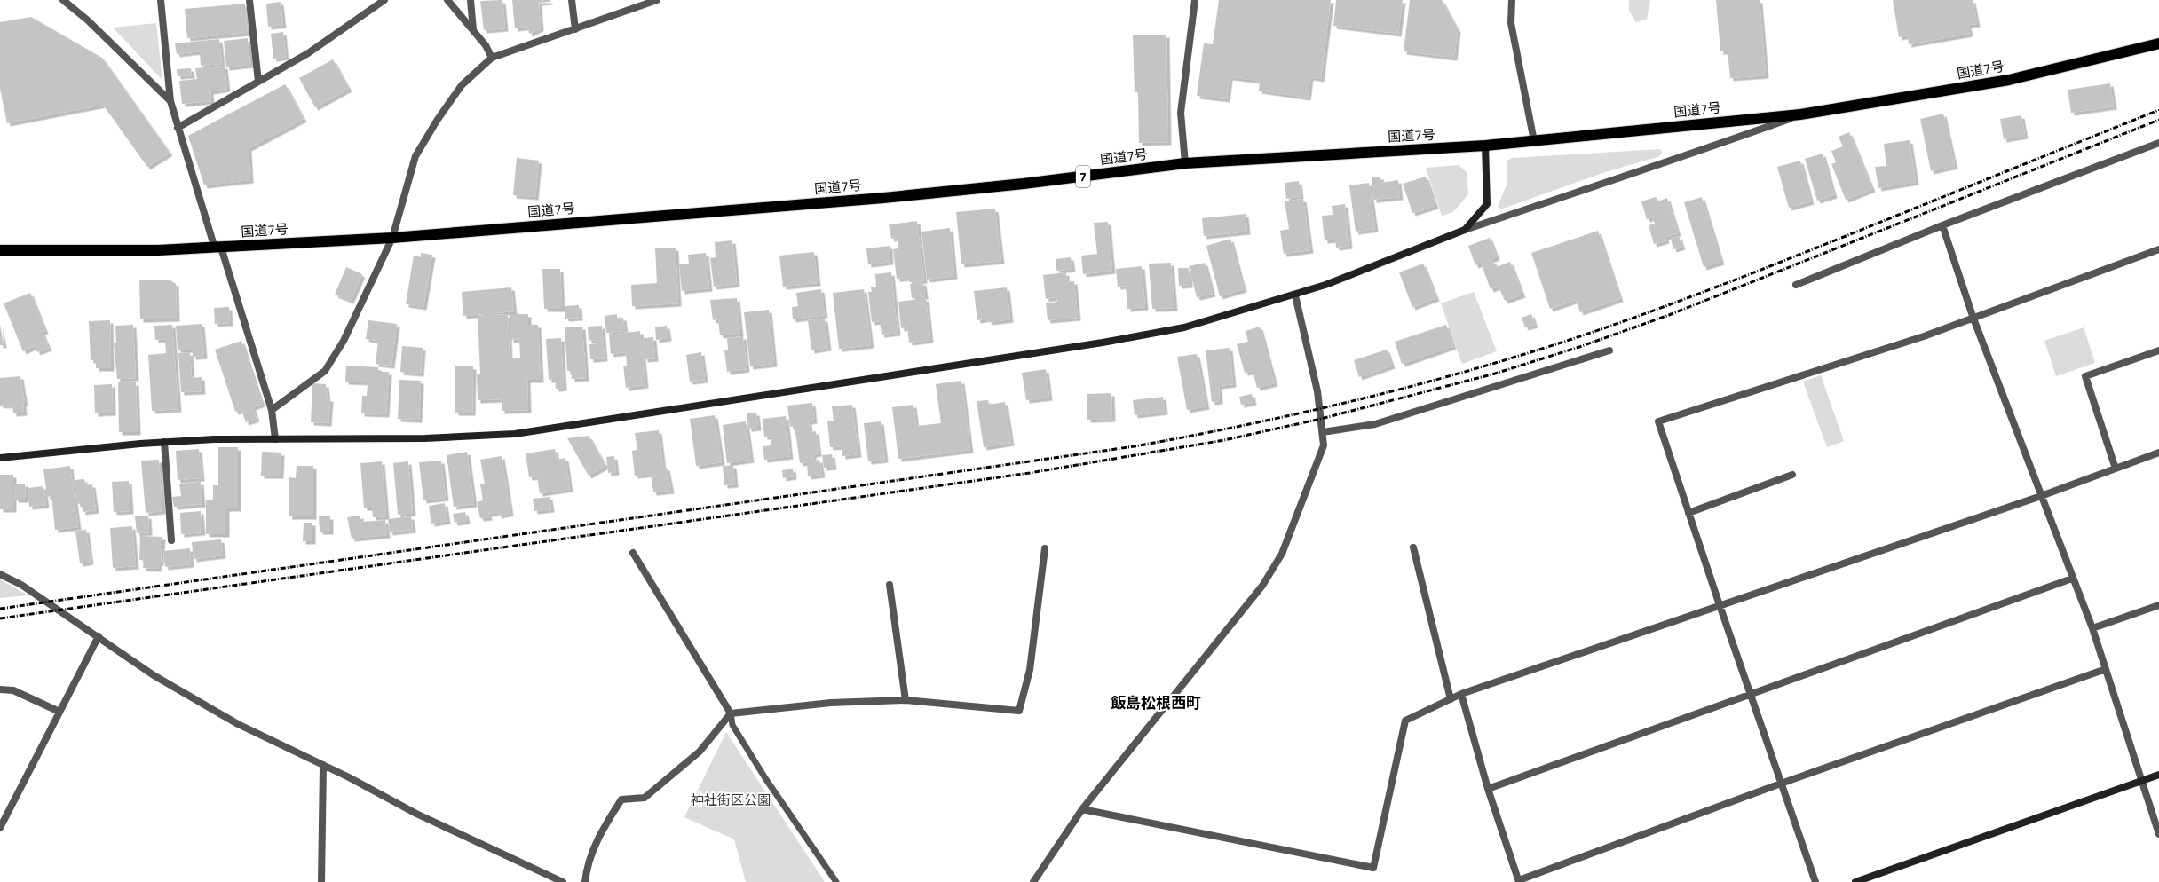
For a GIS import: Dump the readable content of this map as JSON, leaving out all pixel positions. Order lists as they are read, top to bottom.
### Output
{
  "streets": {
    "highway": ["国道7号", "7"]
  },
  "districts": ["飯島松根西町"],
  "parks": ["神社街区公園"]
}
